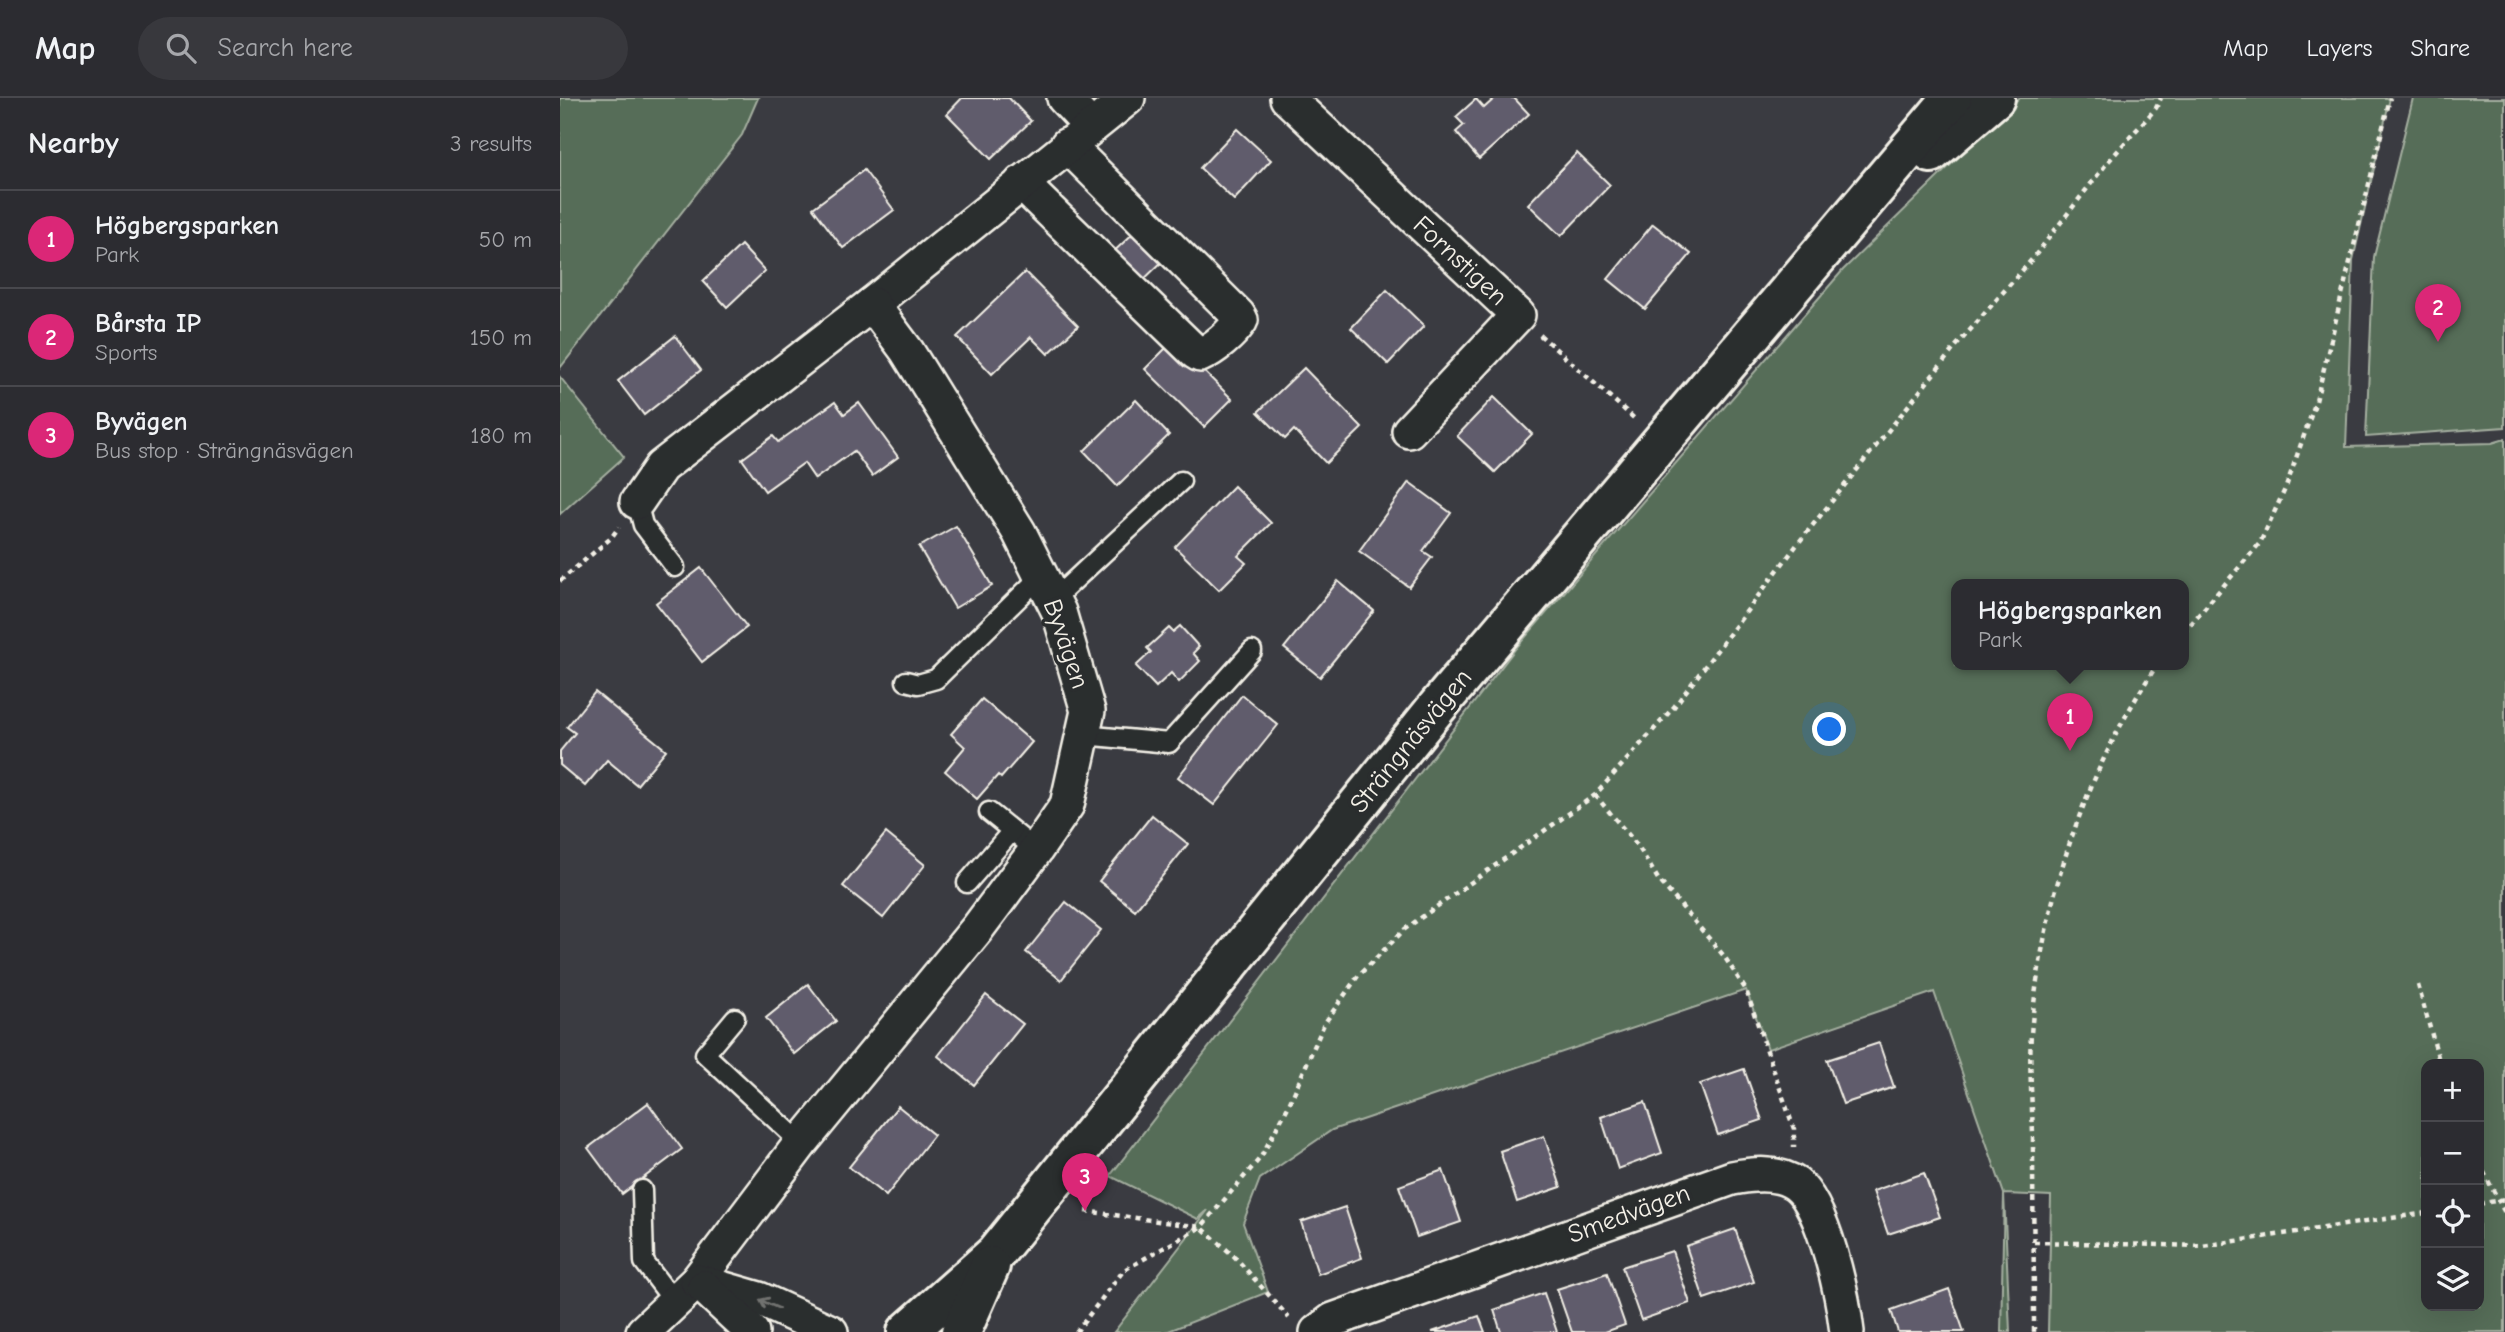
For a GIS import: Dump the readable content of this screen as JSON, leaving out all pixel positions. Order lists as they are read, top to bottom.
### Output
{
  "streets": {
    "main road": ["Strängnäsvägen"],
    "street": ["Fornstigen", "Byvägen", "Smedvägen"]
  },
  "page": {
    "header": "Map",
    "search": "Search here",
    "nav": ["Map", "Layers", "Share"],
    "heading": ["Nearby", "3 results"],
    "list": [
      {
        "mark": "1",
        "name": "Högbergsparken",
        "note": "Park",
        "value": "50 m"
      },
      {
        "mark": "2",
        "name": "Bårsta IP",
        "note": "Sports",
        "value": "150 m"
      },
      {
        "mark": "3",
        "name": "Byvägen",
        "note": "Bus stop · Strängnäsvägen",
        "value": "180 m"
      }
    ],
    "pins": ["2", "1", "3"],
    "popup": ["Högbergsparken", "Park"],
    "map_buttons": ["+", "−"]
  }
}
